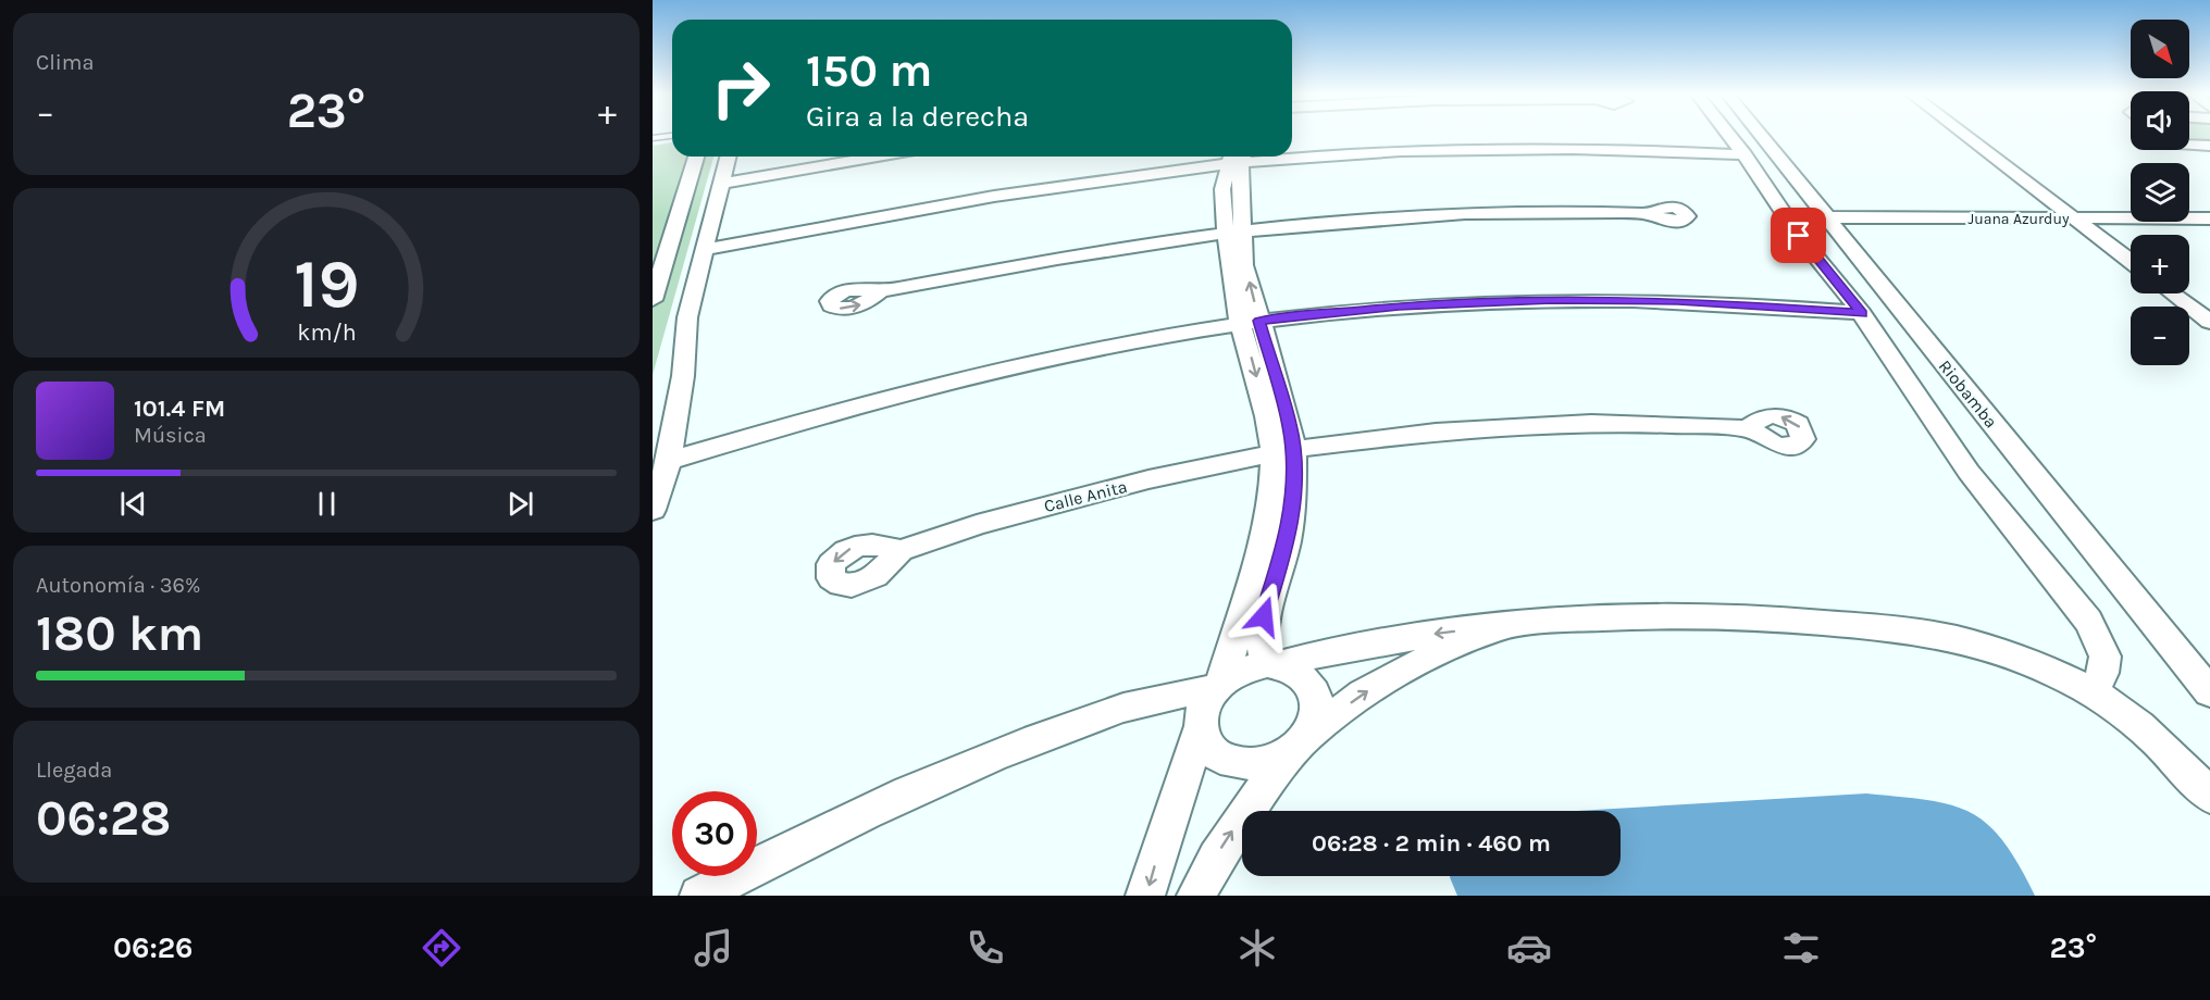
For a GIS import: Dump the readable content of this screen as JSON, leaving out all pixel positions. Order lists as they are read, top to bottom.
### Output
{
  "streets": {
    "street": ["Juana Azurduy", "Riobamba", "Calle Anita"]
  },
  "crossings": [
    ["Juana Azurduy", "Riobamba"]
  ],
  "north": "bottom right",
  "page": {
    "tile": [
      "Clima",
      ["Autonomía · 36%", "180 km"],
      ["Llegada", "06:28"]
    ],
    "map_buttons": ["+", "−"],
    "turn": ["150 m", "Gira a la derecha"],
    "heat": ["−", "23°", "+"],
    "song": ["101.4 FM", "Música"],
    "limit": "30",
    "trip": "06:28 · 2 min · 460 m",
    "tabs": ["06:26", "23°"],
    "gauge": ["19", "km/h"]
  }
}
